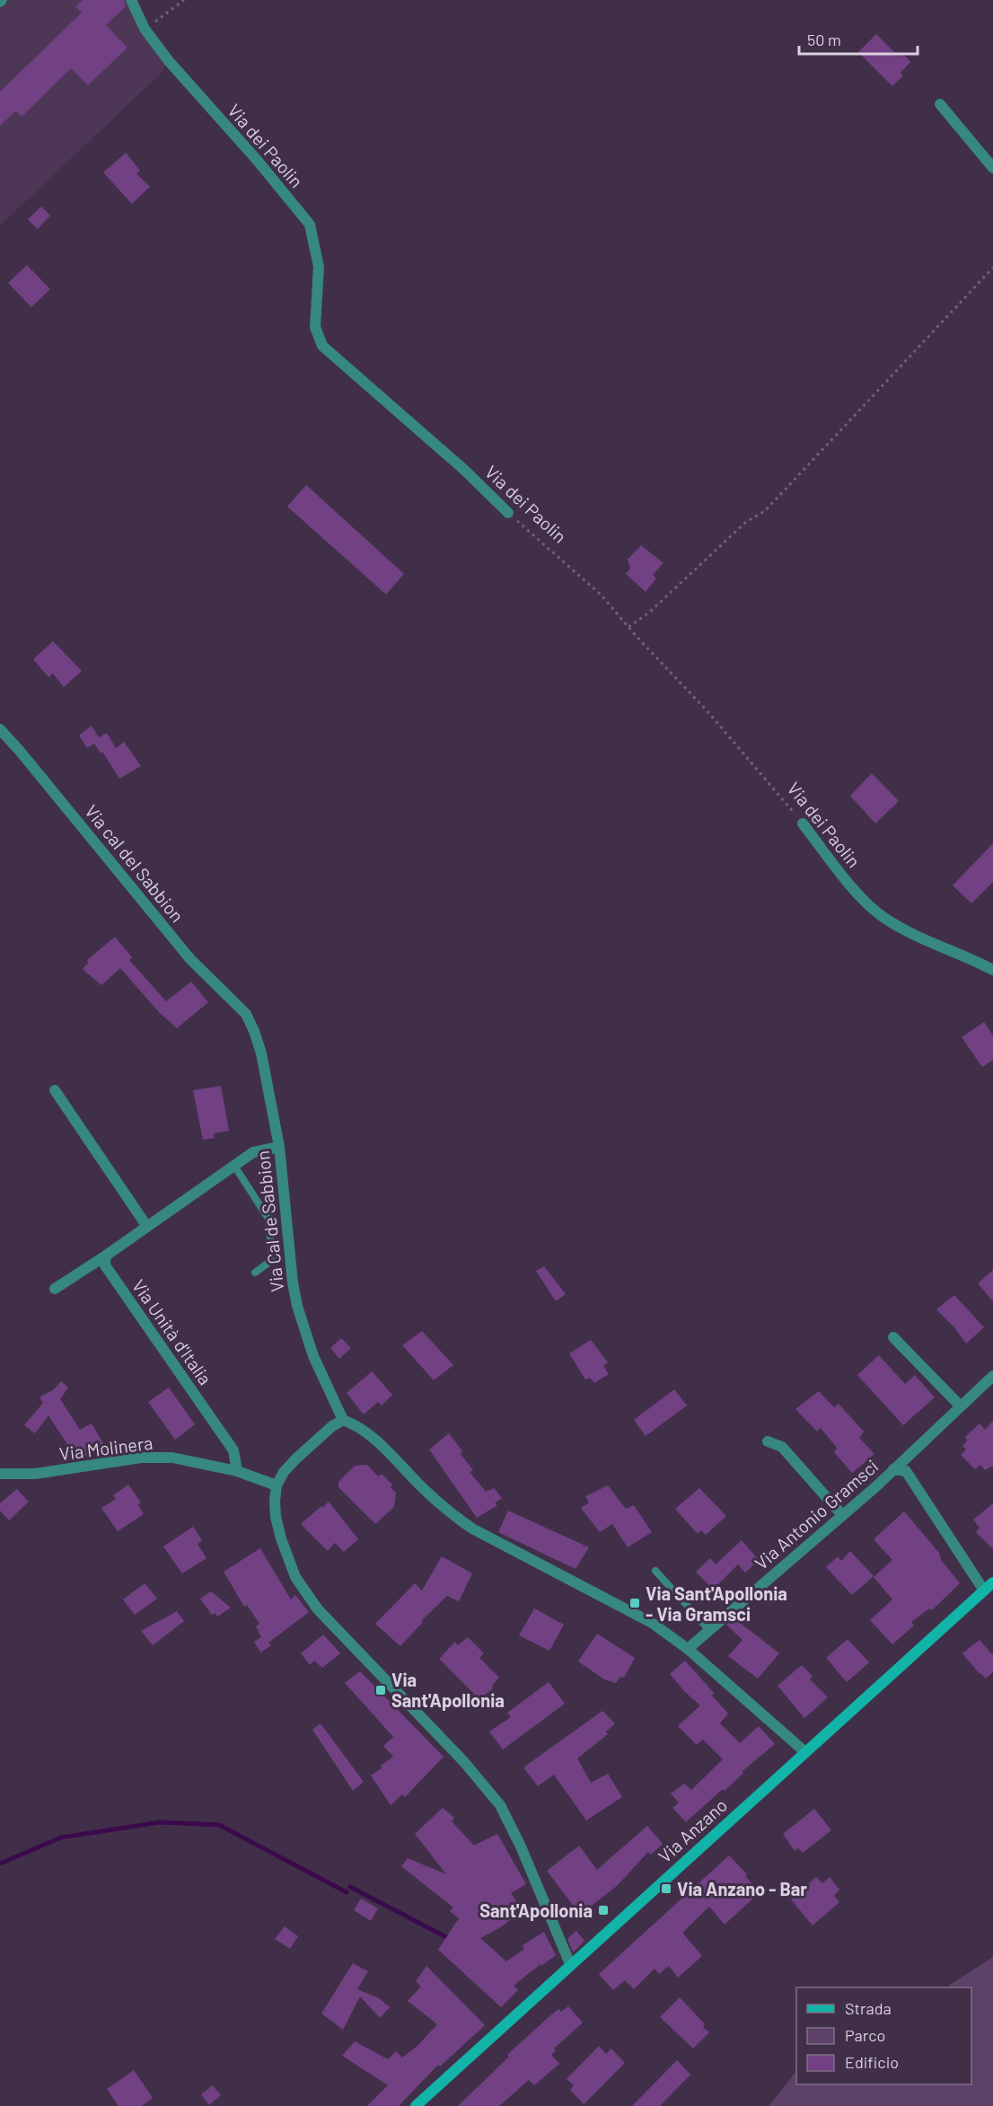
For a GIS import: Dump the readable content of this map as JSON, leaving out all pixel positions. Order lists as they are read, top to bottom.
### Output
{
  "streets": {
    "main road": ["Via Anzano"],
    "street": [
      "Via dei Paolin",
      "Via cal del Sabbion",
      "Via Cal de Sabbion",
      "Via Unità d'Italia",
      "Via Molinera",
      "Via Antonio Gramsci"
    ]
  },
  "crossings": [
    ["Via cal del Sabbion", "Via Cal de Sabbion"],
    ["Via Unità d'Italia", "Via Molinera"],
    ["Via Antonio Gramsci", "Via Anzano"]
  ],
  "places": {
    "transit": [
      "Via Sant'Apollonia - Via Gramsci",
      "Via Sant'Apollonia",
      "Via Anzano - Bar",
      "Sant'Apollonia"
    ]
  },
  "legend": ["Strada", "Parco", "Edificio"],
  "scale_bar": "50 m"
}
